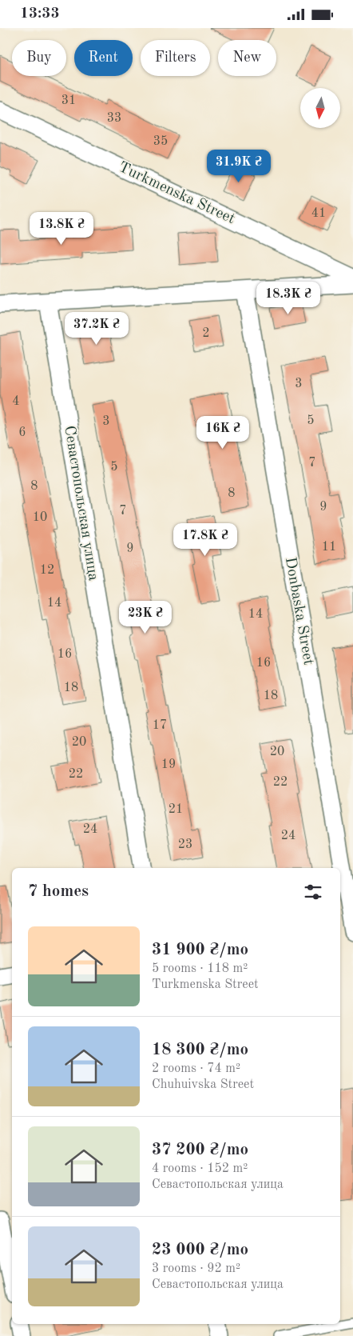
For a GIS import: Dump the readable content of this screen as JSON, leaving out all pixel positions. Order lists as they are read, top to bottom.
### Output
{
  "streets": {
    "street": ["Turkmenska Street", "Севастопольская улица", "Donbaska Street"]
  },
  "house_numbers": [
    "31",
    "33",
    "35",
    "41",
    "2",
    "3",
    "4",
    "5",
    "3",
    "6",
    "7",
    "5",
    "8",
    "8",
    "9",
    "7",
    "10",
    "11",
    "9",
    "12",
    "14",
    "14",
    "16",
    "16",
    "18",
    "18",
    "17",
    "20",
    "20",
    "19",
    "22",
    "22",
    "21",
    "24",
    "24",
    "23"
  ],
  "north": "bottom",
  "page": {
    "status": "13:33",
    "chip": [
      "Buy",
      "Rent",
      "Filters",
      "New"
    ],
    "price": [
      "31.9K ₴",
      "13.8K ₴",
      "18.3K ₴",
      "37.2K ₴",
      "16K ₴",
      "17.8K ₴",
      "23K ₴"
    ],
    "heading": "7 homes",
    "list": [
      {
        "name": "31 900 ₴/mo",
        "note": "5 rooms · 118 m² · Turkmenska Street"
      },
      {
        "name": "18 300 ₴/mo",
        "note": "2 rooms · 74 m² · Chuhuivska Street"
      },
      {
        "name": "37 200 ₴/mo",
        "note": "4 rooms · 152 m² · Севастопольская улица"
      },
      {
        "name": "23 000 ₴/mo",
        "note": "3 rooms · 92 m² · Севастопольская улица"
      }
    ]
  }
}
